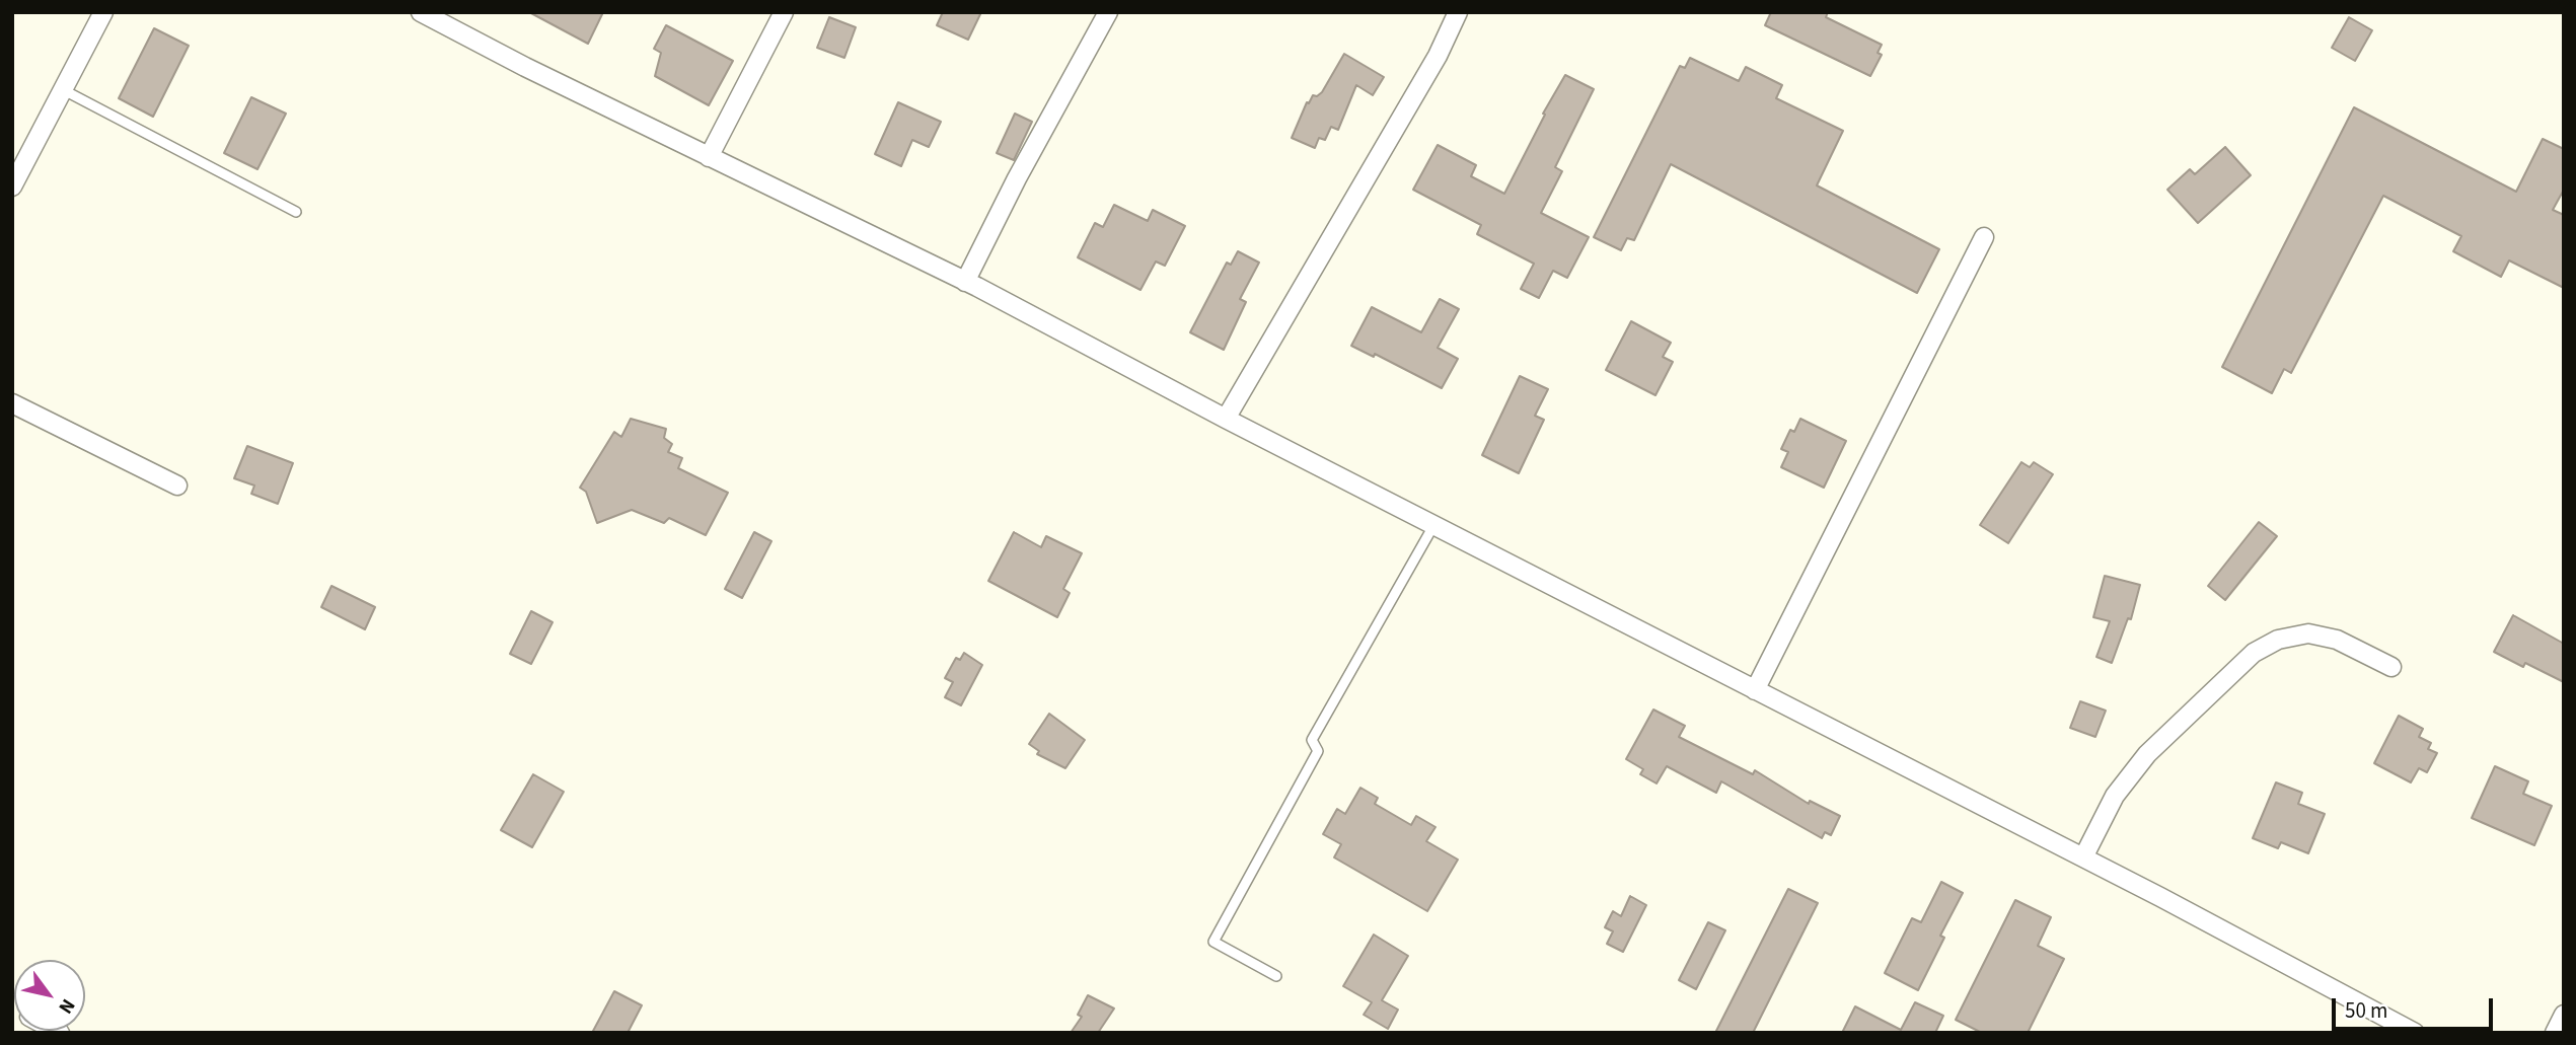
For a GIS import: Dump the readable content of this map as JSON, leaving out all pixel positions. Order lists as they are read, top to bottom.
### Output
{
  "scale_bar": "50 m",
  "north": "bottom right"
}
